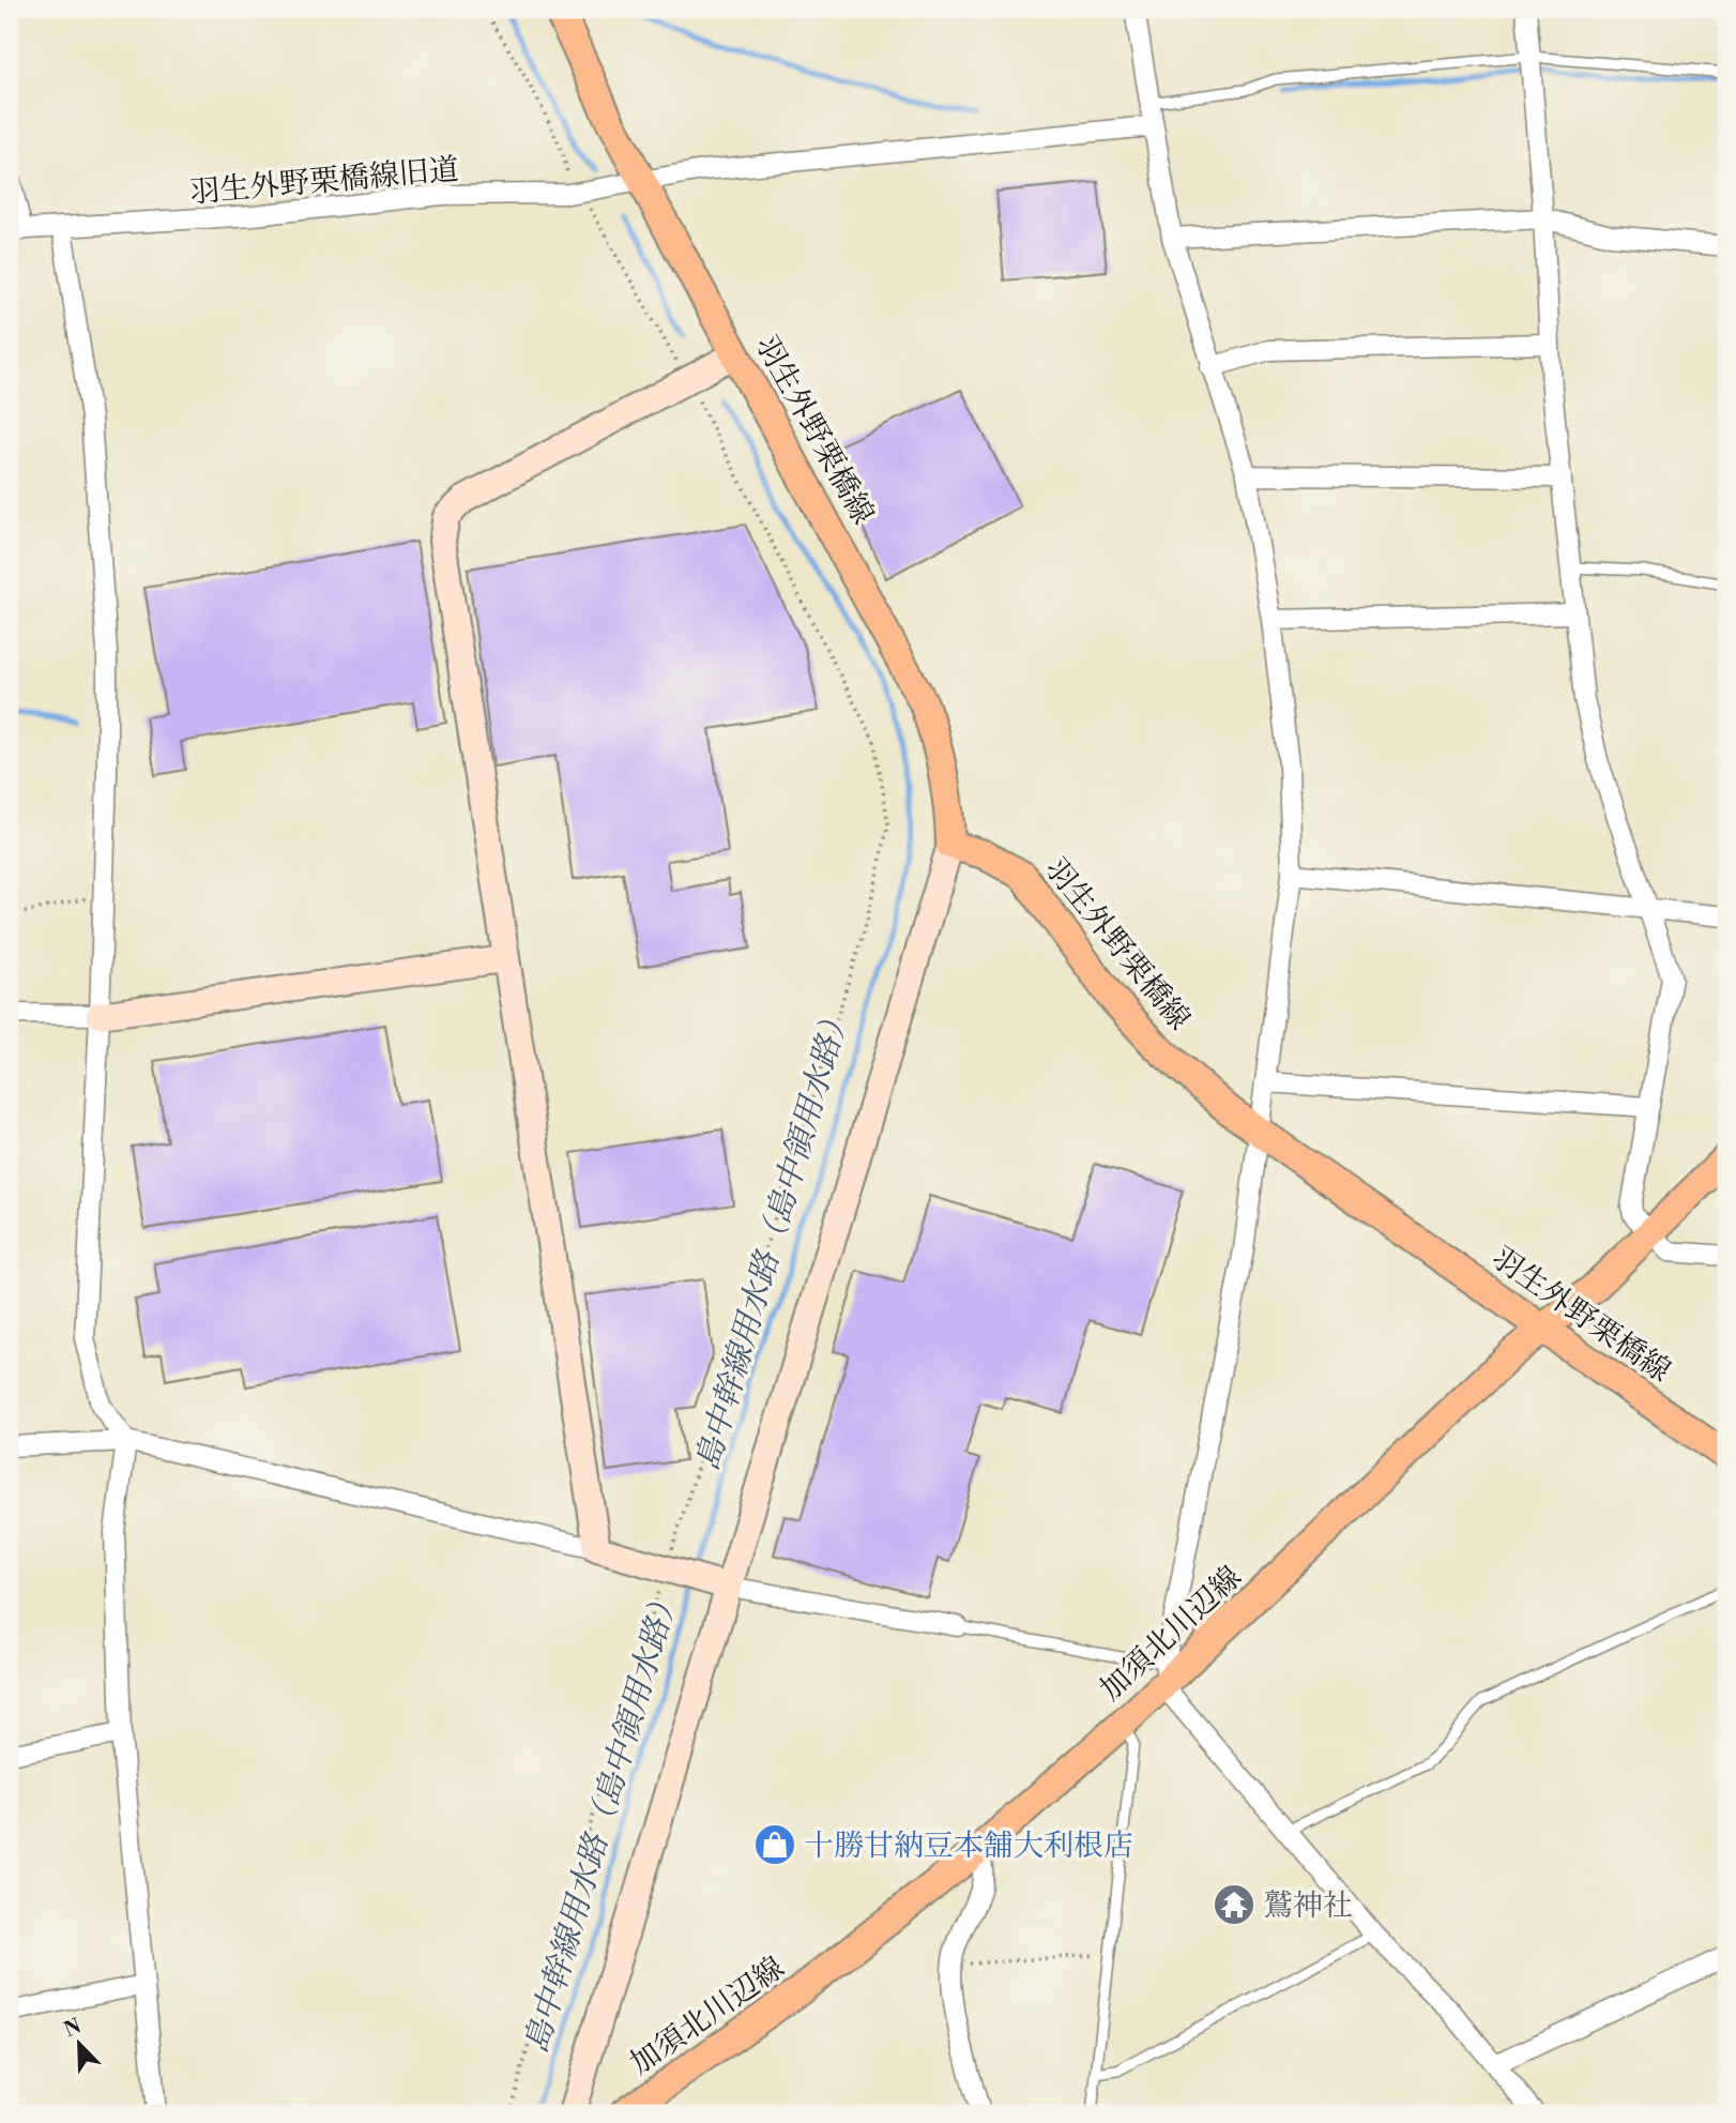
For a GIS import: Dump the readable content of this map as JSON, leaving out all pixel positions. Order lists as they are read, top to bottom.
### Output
{
  "streets": {
    "main road": ["羽生外野栗橋線", "加須北川辺線"],
    "street": ["羽生外野栗橋線旧道"]
  },
  "crossings": [
    ["羽生外野栗橋線旧道", "羽生外野栗橋線"],
    ["羽生外野栗橋線", "加須北川辺線"]
  ],
  "water": ["島中幹線用水路（島中領用水路）"],
  "places": {
    "shop": ["十勝甘納豆本舗大利根店"],
    "temple": ["鷲神社"]
  },
  "north": "top left"
}
